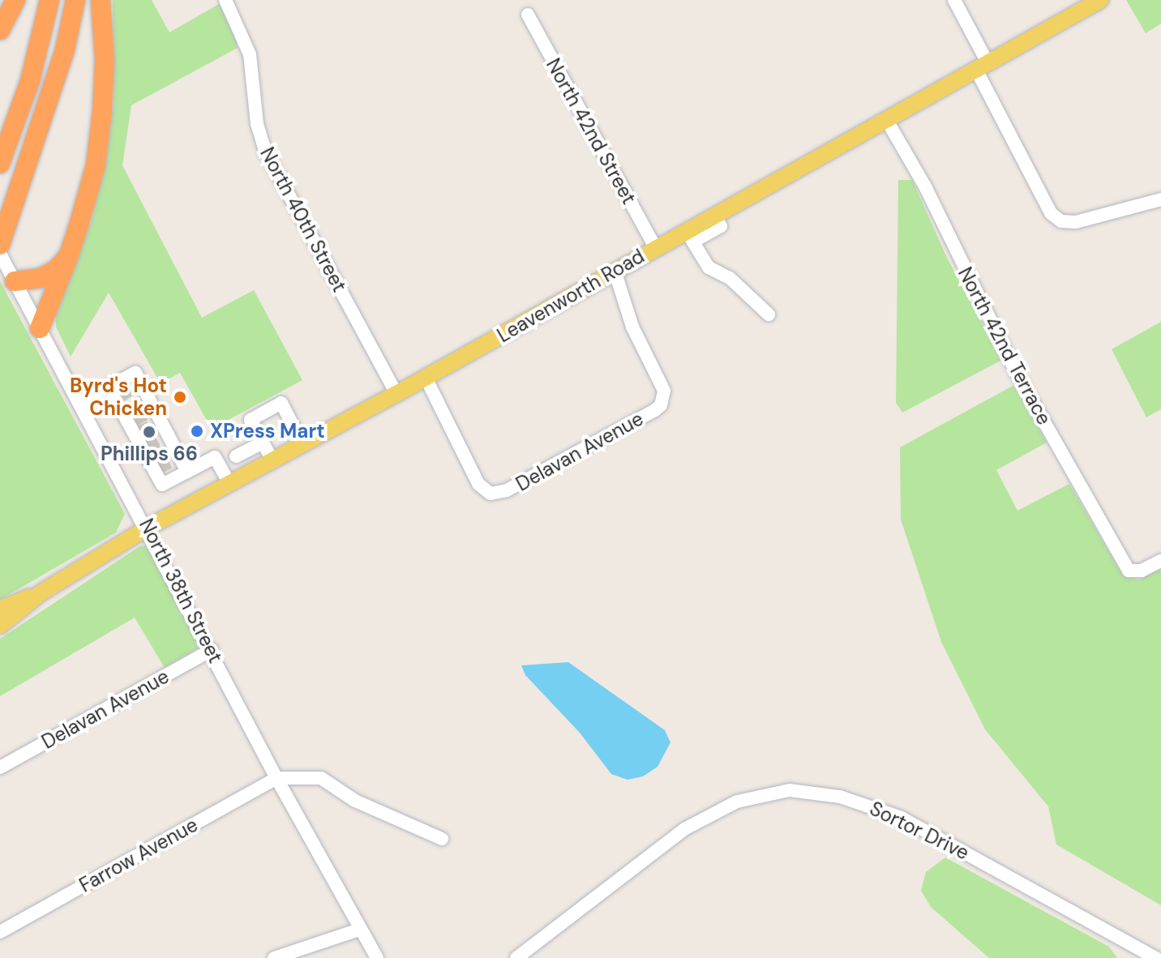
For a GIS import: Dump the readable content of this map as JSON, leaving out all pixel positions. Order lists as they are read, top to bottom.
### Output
{
  "streets": {
    "main road": ["Leavenworth Road"],
    "street": [
      "North 42nd Street",
      "North 40th Street",
      "North 42nd Terrace",
      "Delavan Avenue",
      "North 38th Street",
      "Sortor Drive",
      "Farrow Avenue"
    ]
  },
  "crossings": [
    ["North 42nd Street", "Leavenworth Road"],
    ["North 40th Street", "Leavenworth Road"],
    ["Leavenworth Road", "North 42nd Terrace"],
    ["Leavenworth Road", "Delavan Avenue"],
    ["Leavenworth Road", "North 38th Street"],
    ["Delavan Avenue", "North 38th Street"],
    ["North 38th Street", "Farrow Avenue"]
  ],
  "places": ["Byrd's Hot Chicken", "XPress Mart", "Phillips 66"]
}
